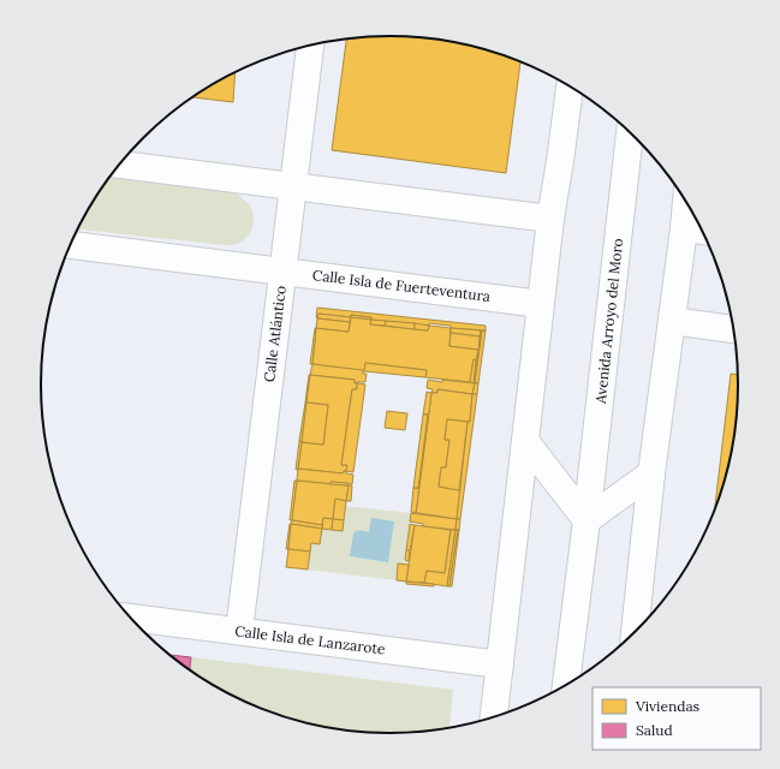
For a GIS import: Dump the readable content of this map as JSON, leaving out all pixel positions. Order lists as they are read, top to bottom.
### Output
{
  "streets": {
    "street": [
      "Calle Isla de Fuerteventura",
      "Avenida Arroyo del Moro",
      "Calle Atlántico",
      "Calle Isla de Lanzarote"
    ]
  },
  "crossings": [
    ["Calle Isla de Fuerteventura", "Calle Atlántico"],
    ["Calle Atlántico", "Calle Isla de Lanzarote"]
  ],
  "legend": ["Viviendas", "Salud"]
}
